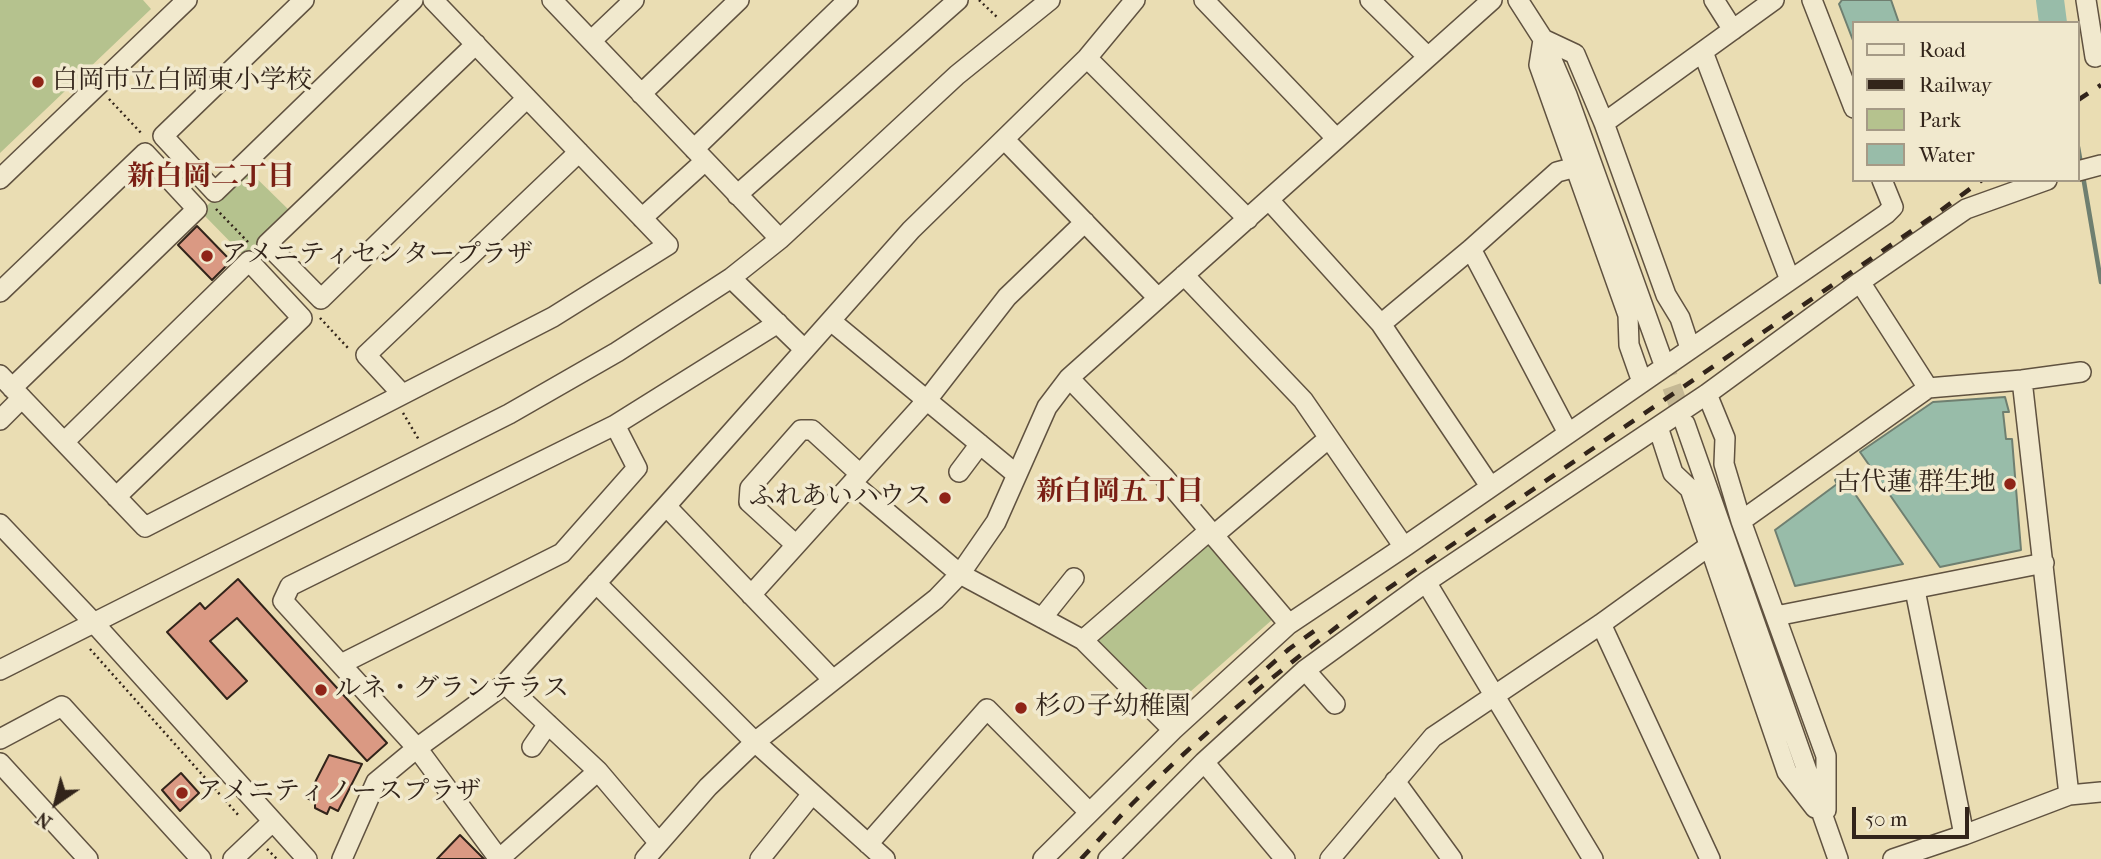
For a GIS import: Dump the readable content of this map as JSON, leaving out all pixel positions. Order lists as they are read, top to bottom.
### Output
{
  "districts": ["新白岡二丁目", "新白岡五丁目"],
  "places": [
    "白岡市立白岡東小学校",
    "アメニティセンタープラザ",
    "古代蓮 群生地",
    "ふれあいハウス",
    "ルネ・グランテラス",
    "杉の子幼稚園",
    "アメニティノースプラザ"
  ],
  "legend": [
    "Road",
    "Railway",
    "Park",
    "Water"
  ],
  "scale_bar": "50 m",
  "north": "bottom left"
}
